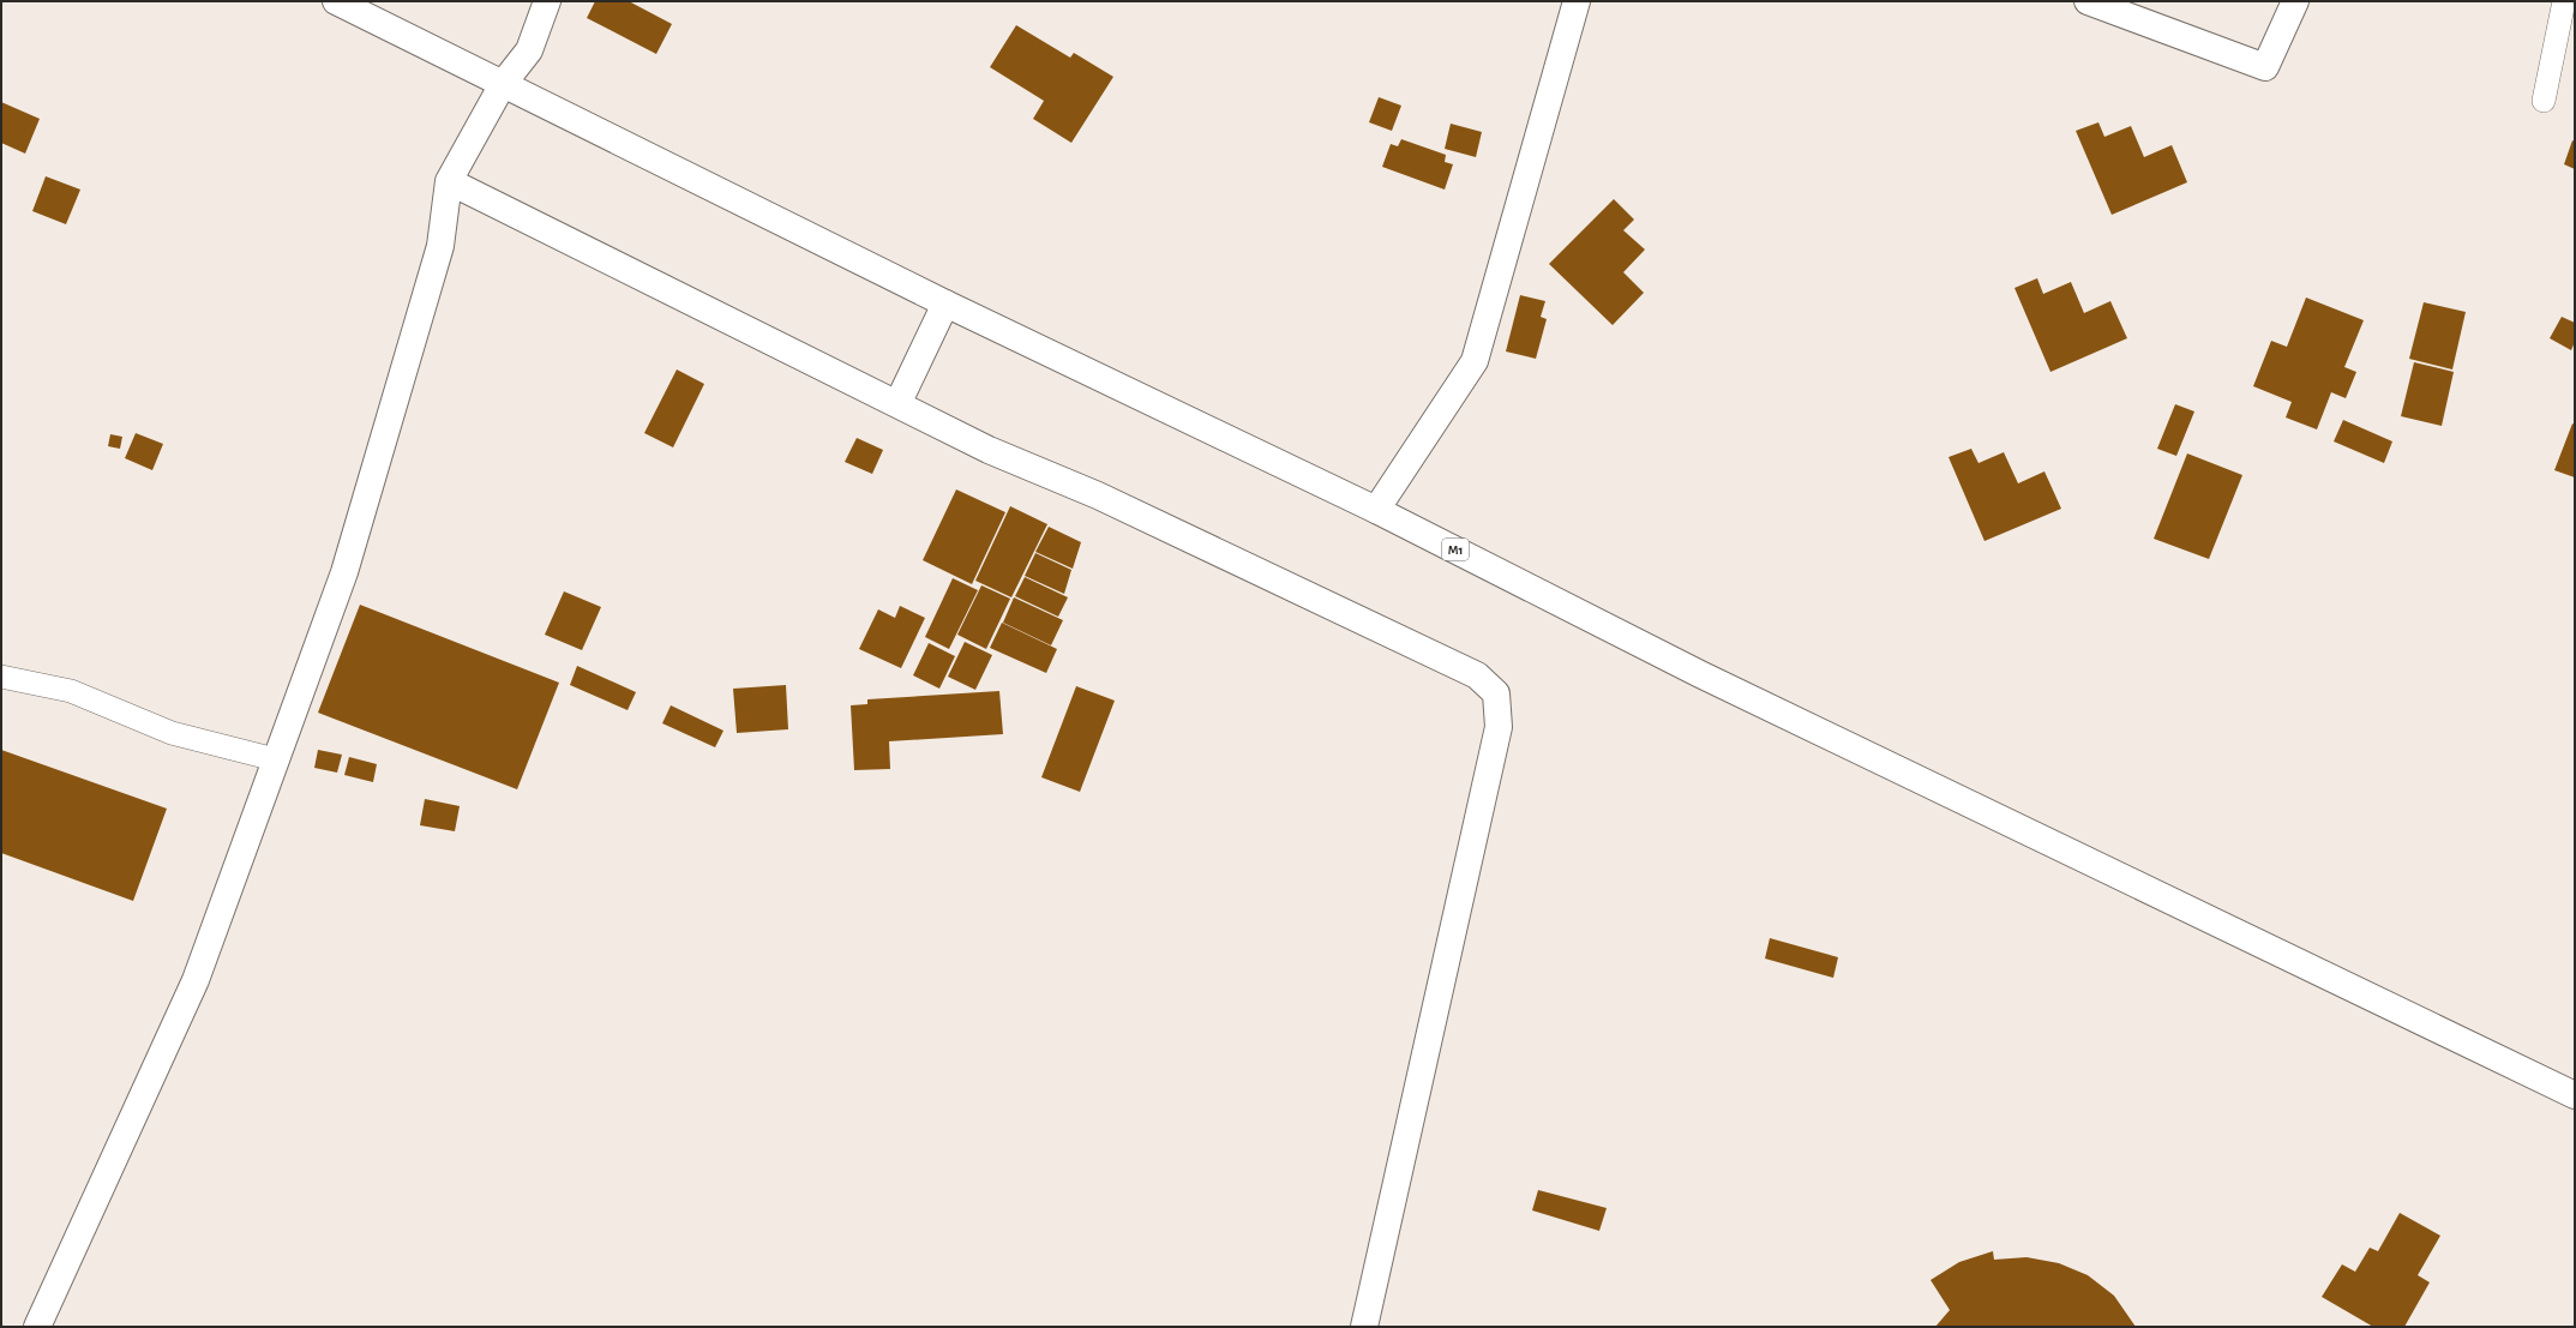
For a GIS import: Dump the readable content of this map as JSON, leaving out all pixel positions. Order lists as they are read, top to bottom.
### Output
{
  "streets": {
    "main road": ["M1"]
  }
}
